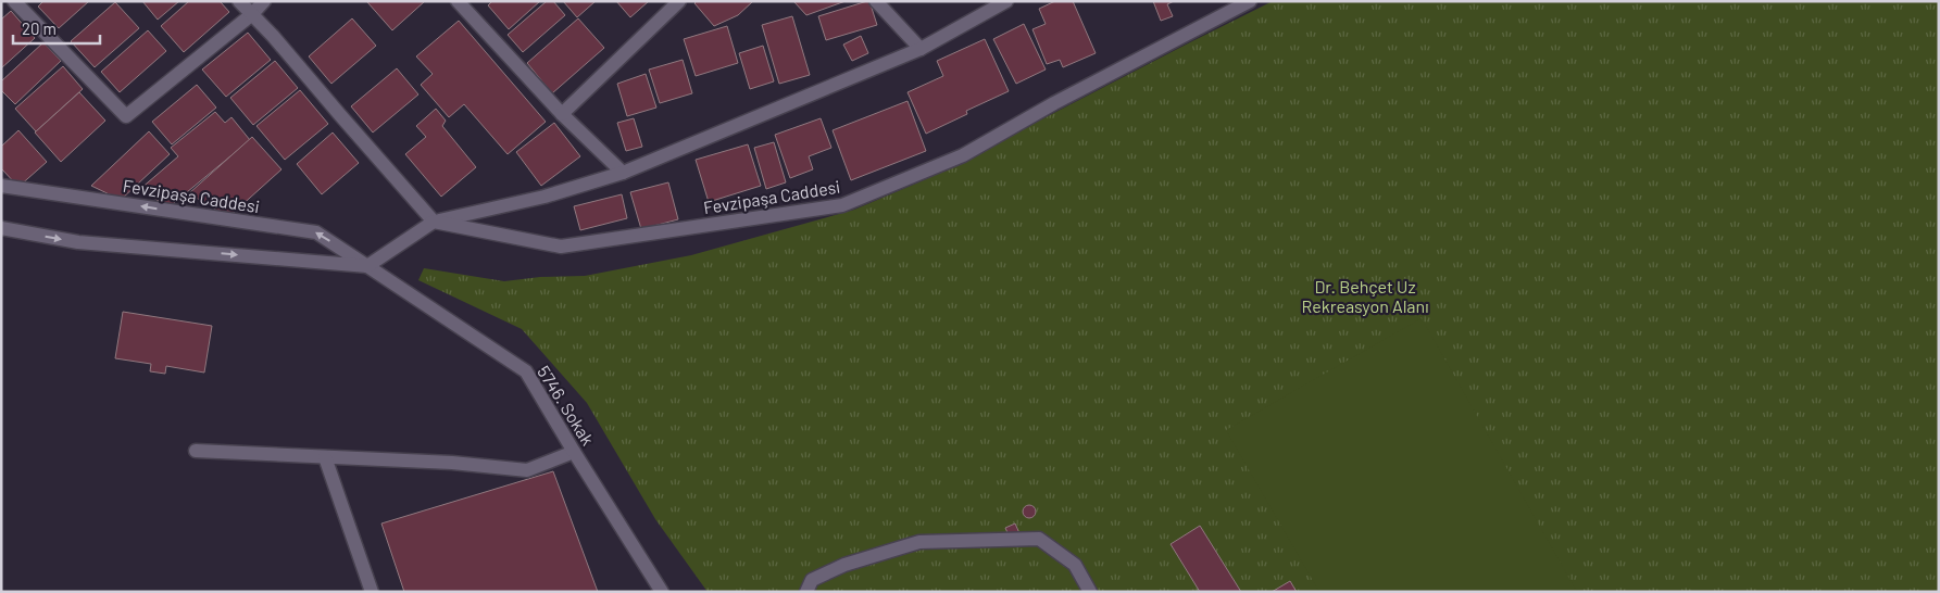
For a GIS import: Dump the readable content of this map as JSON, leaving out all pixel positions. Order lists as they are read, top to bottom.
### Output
{
  "streets": {
    "street": ["Fevzipaşa Caddesi", "5746. Sokak"]
  },
  "crossings": [
    ["Fevzipaşa Caddesi", "5746. Sokak"]
  ],
  "parks": ["Dr. Behçet Uz Rekreasyon Alanı"],
  "scale_bar": "20 m"
}
